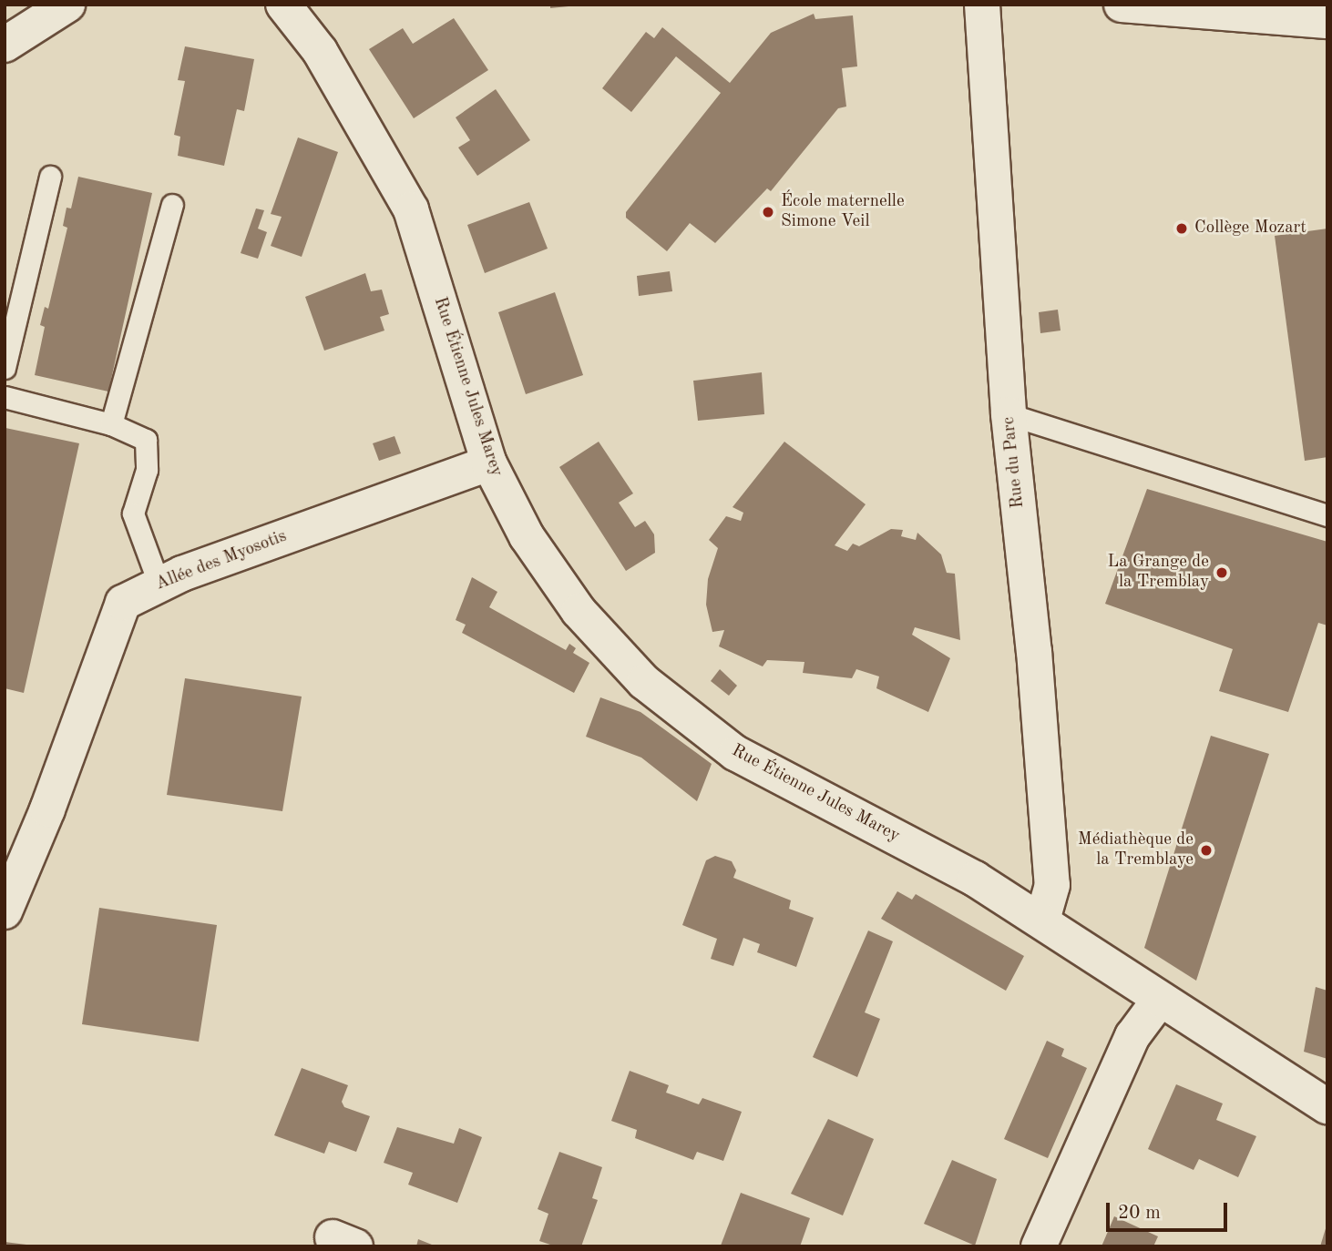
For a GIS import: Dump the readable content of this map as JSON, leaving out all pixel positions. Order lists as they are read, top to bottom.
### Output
{
  "streets": {
    "street": ["Rue Étienne Jules Marey", "Rue du Parc", "Allée des Myosotis"]
  },
  "crossings": [
    ["Rue Étienne Jules Marey", "Rue du Parc"],
    ["Rue Étienne Jules Marey", "Allée des Myosotis"]
  ],
  "places": [
    "École maternelle Simone Veil",
    "Collège Mozart",
    "La Grange de la Tremblay",
    "Médiathèque de la Tremblaye"
  ],
  "scale_bar": "20 m"
}
